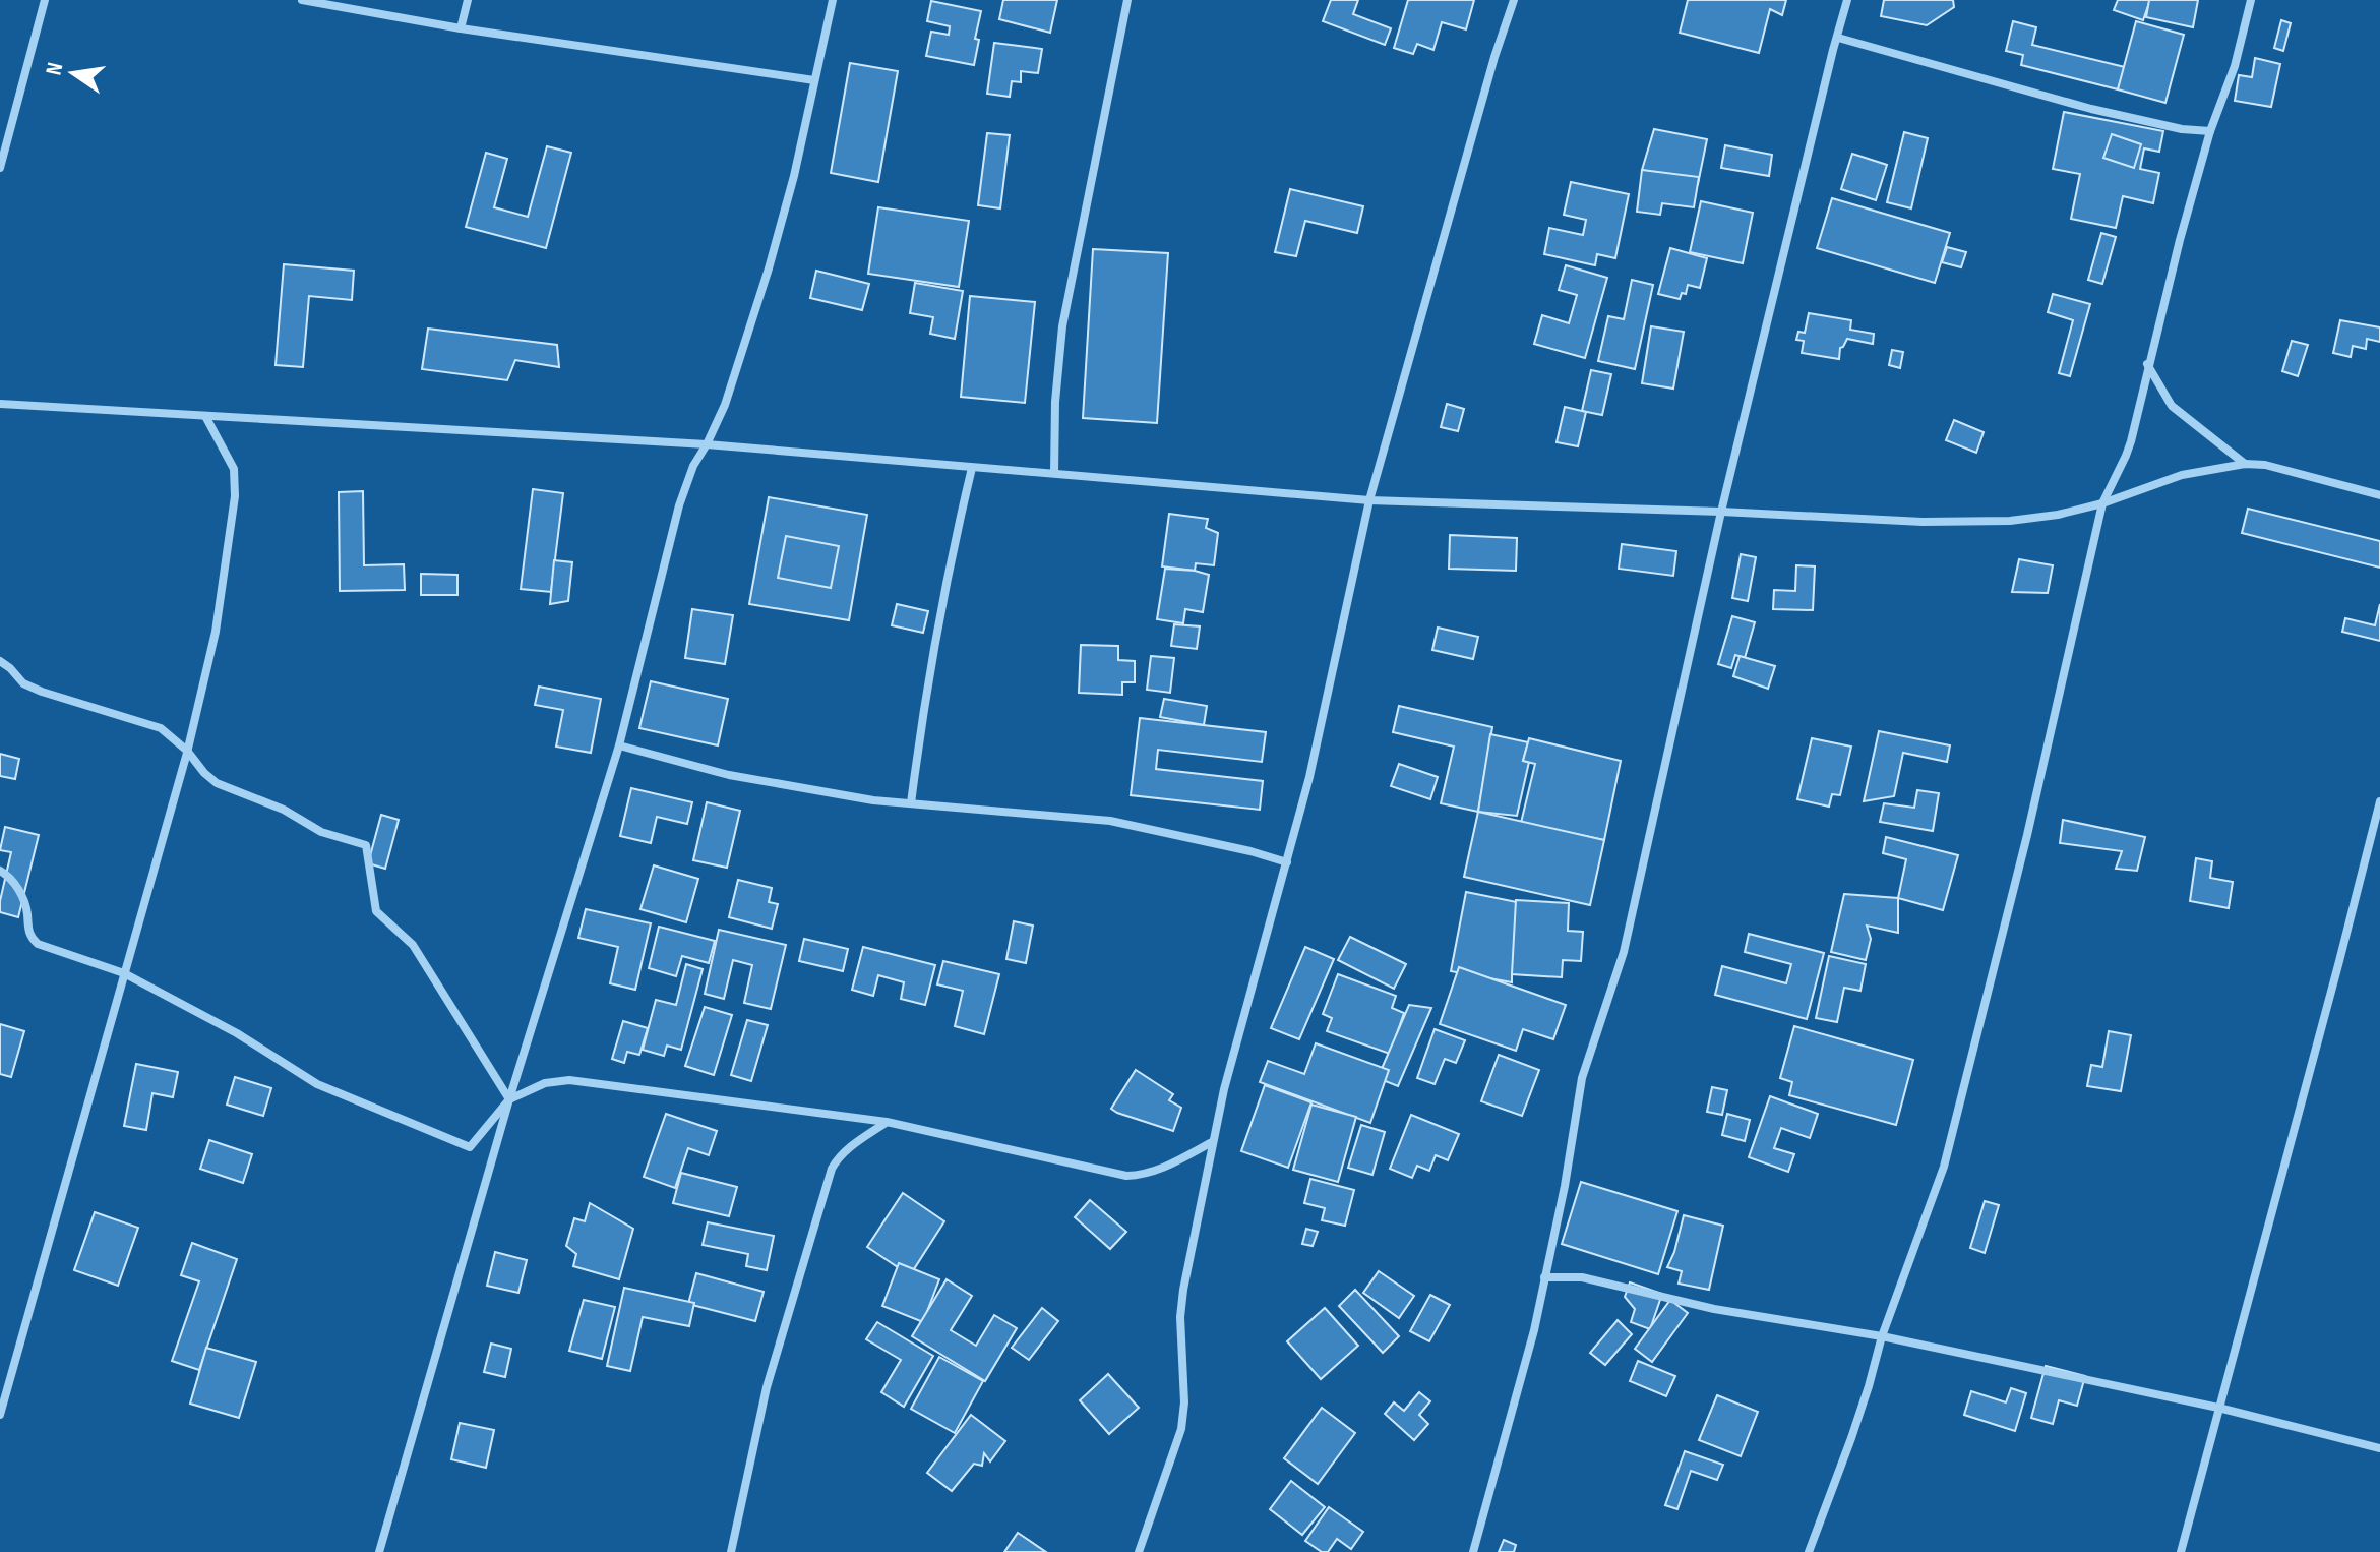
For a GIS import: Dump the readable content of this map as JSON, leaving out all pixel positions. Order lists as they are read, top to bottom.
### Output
{
  "north": "left"
}
